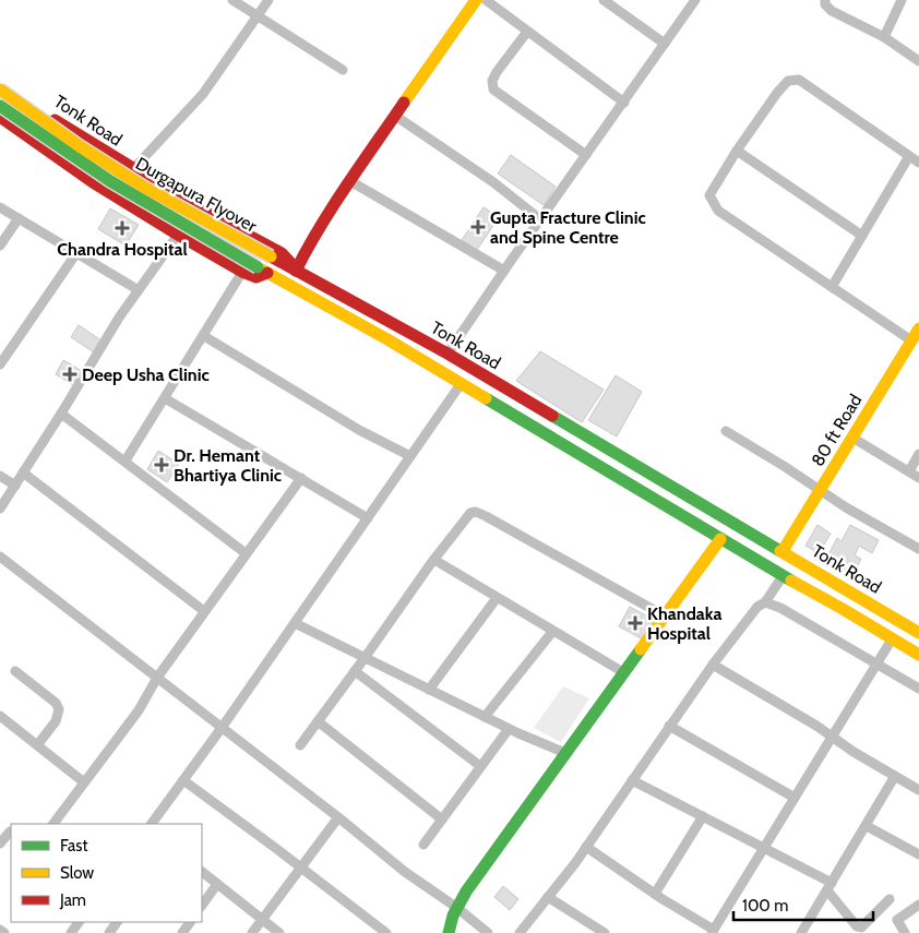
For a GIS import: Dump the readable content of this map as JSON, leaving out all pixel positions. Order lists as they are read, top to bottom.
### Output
{
  "streets": {
    "main road": ["Tonk Road", "Durgapura Flyover", "80 ft Road"]
  },
  "crossings": [
    ["Tonk Road", "Durgapura Flyover"],
    ["Tonk Road", "80 ft Road"]
  ],
  "places": {
    "health": [
      "Gupta Fracture Clinic and Spine Centre",
      "Chandra Hospital",
      "Deep Usha Clinic",
      "Dr. Hemant Bhartiya Clinic",
      "Khandaka Hospital"
    ]
  },
  "legend": ["Fast", "Slow", "Jam"],
  "scale_bar": "100 m"
}
